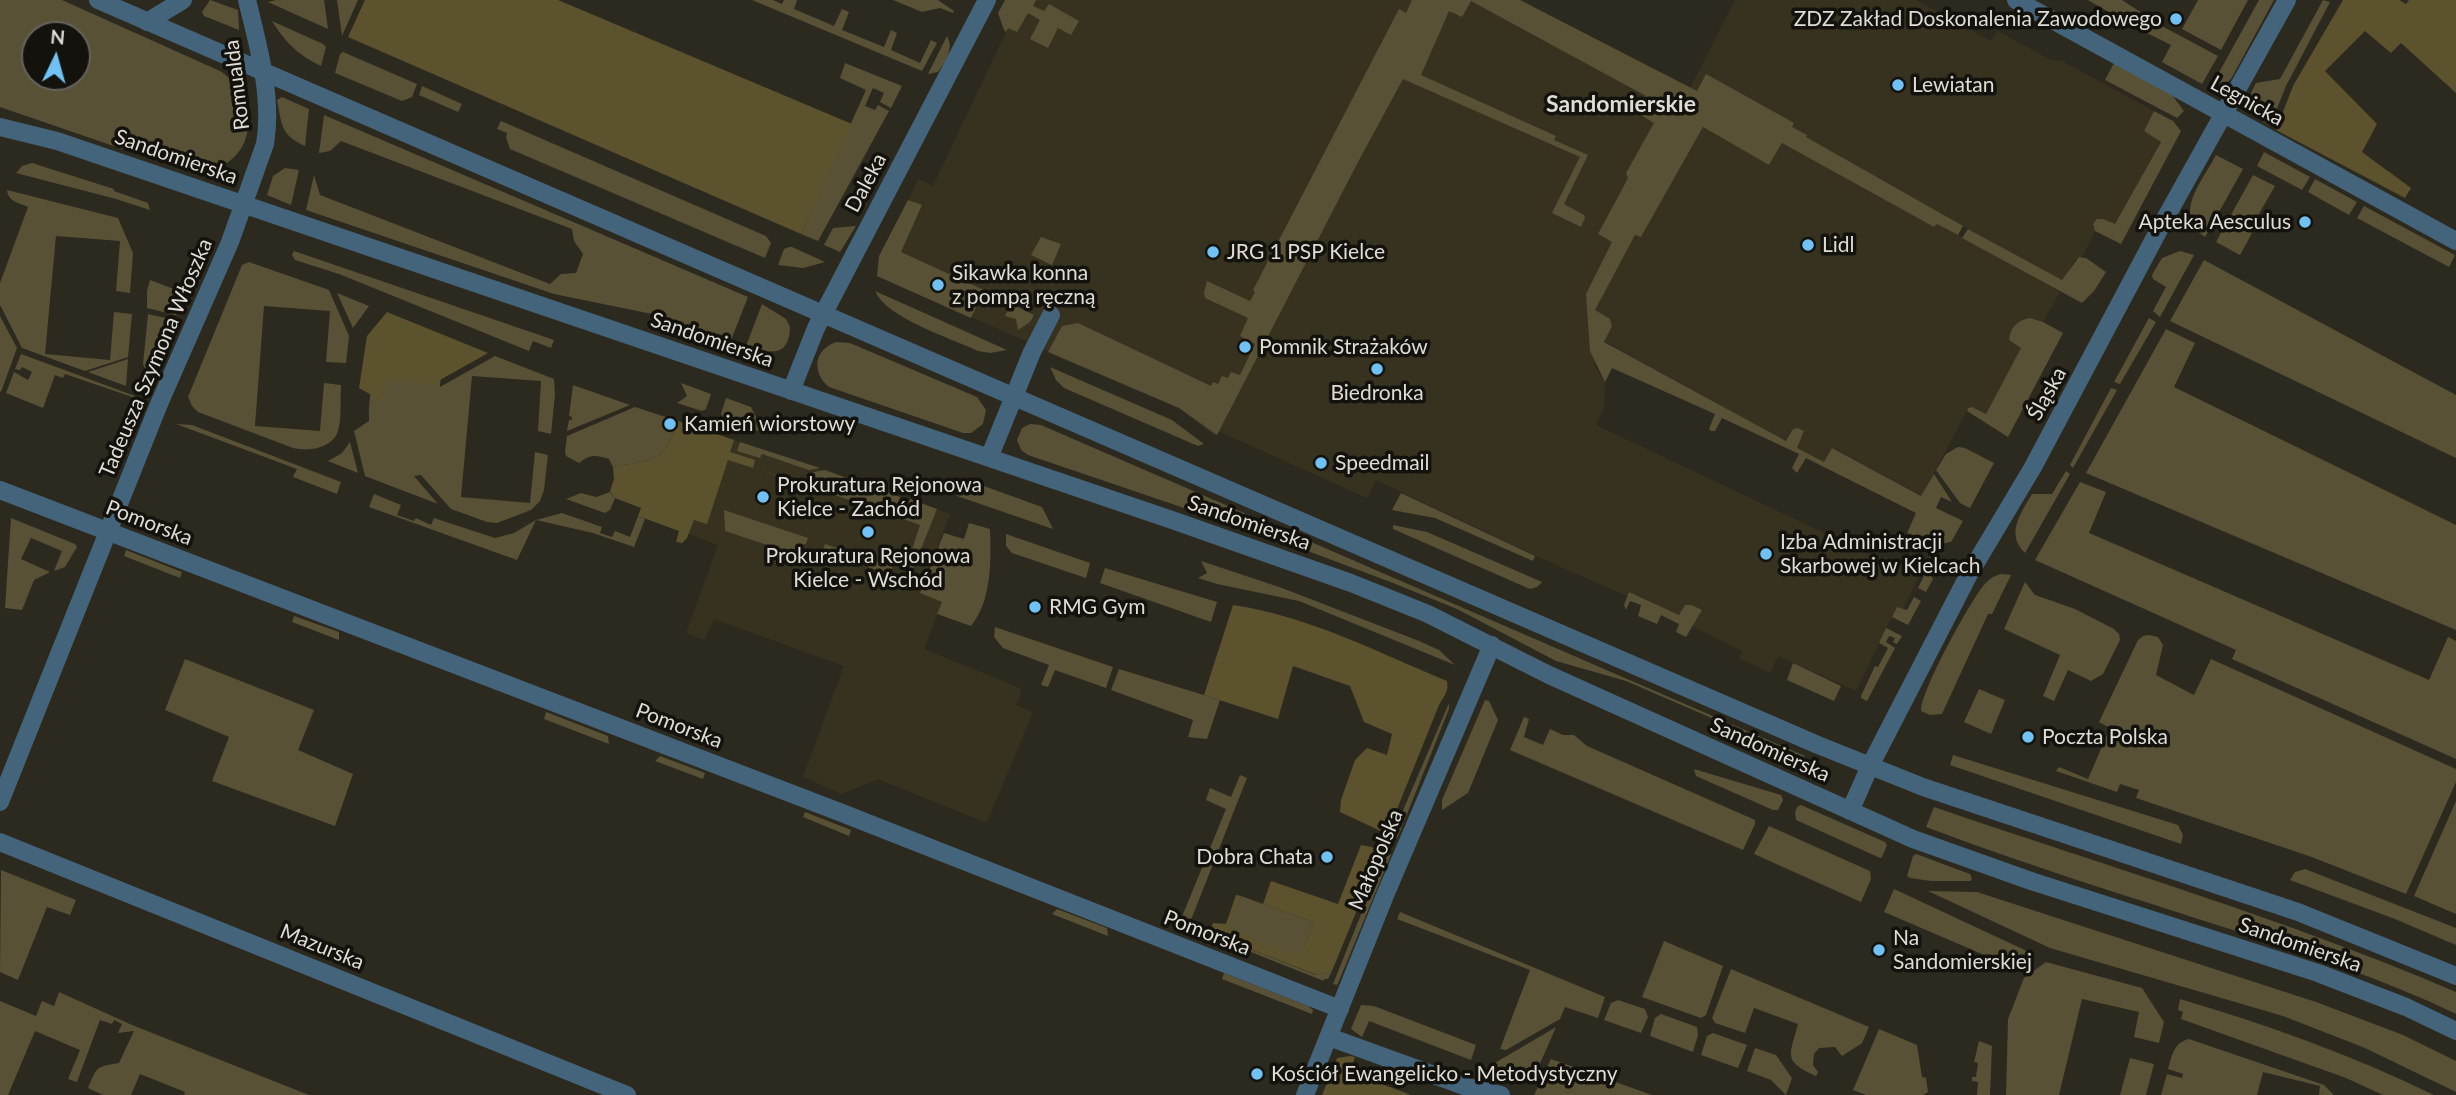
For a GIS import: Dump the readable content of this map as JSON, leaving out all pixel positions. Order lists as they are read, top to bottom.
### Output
{
  "streets": {
    "street": [
      "Romualda",
      "Legnicka",
      "Sandomierska",
      "Daleka",
      "Tadeusza Szymona Włoszka",
      "Śląska",
      "Pomorska",
      "Małopolska",
      "Mazurska"
    ]
  },
  "crossings": [
    ["Romualda", "Sandomierska"],
    ["Romualda", "Tadeusza Szymona Włoszka"],
    ["Legnicka", "Śląska"],
    ["Sandomierska", "Daleka"],
    ["Sandomierska", "Tadeusza Szymona Włoszka"],
    ["Sandomierska", "Śląska"],
    ["Sandomierska", "Małopolska"],
    ["Tadeusza Szymona Włoszka", "Pomorska"],
    ["Pomorska", "Małopolska"]
  ],
  "districts": ["Sandomierskie"],
  "places": [
    "ZDZ Zakład Doskonalenia Zawodowego",
    "Lewiatan",
    "Apteka Aesculus",
    "Lidl",
    "JRG 1 PSP Kielce",
    "Sikawka konna z pompą ręczną",
    "Pomnik Strażaków",
    "Biedronka",
    "Kamień wiorstowy",
    "Speedmail",
    "Prokuratura Rejonowa Kielce - Zachód",
    "Prokuratura Rejonowa Kielce - Wschód",
    "Izba Administracji Skarbowej w Kielcach",
    "RMG Gym",
    "Poczta Polska",
    "Dobra Chata",
    "Na Sandomierskiej",
    "Kościół Ewangelicko - Metodystyczny"
  ],
  "north": "top"
}
